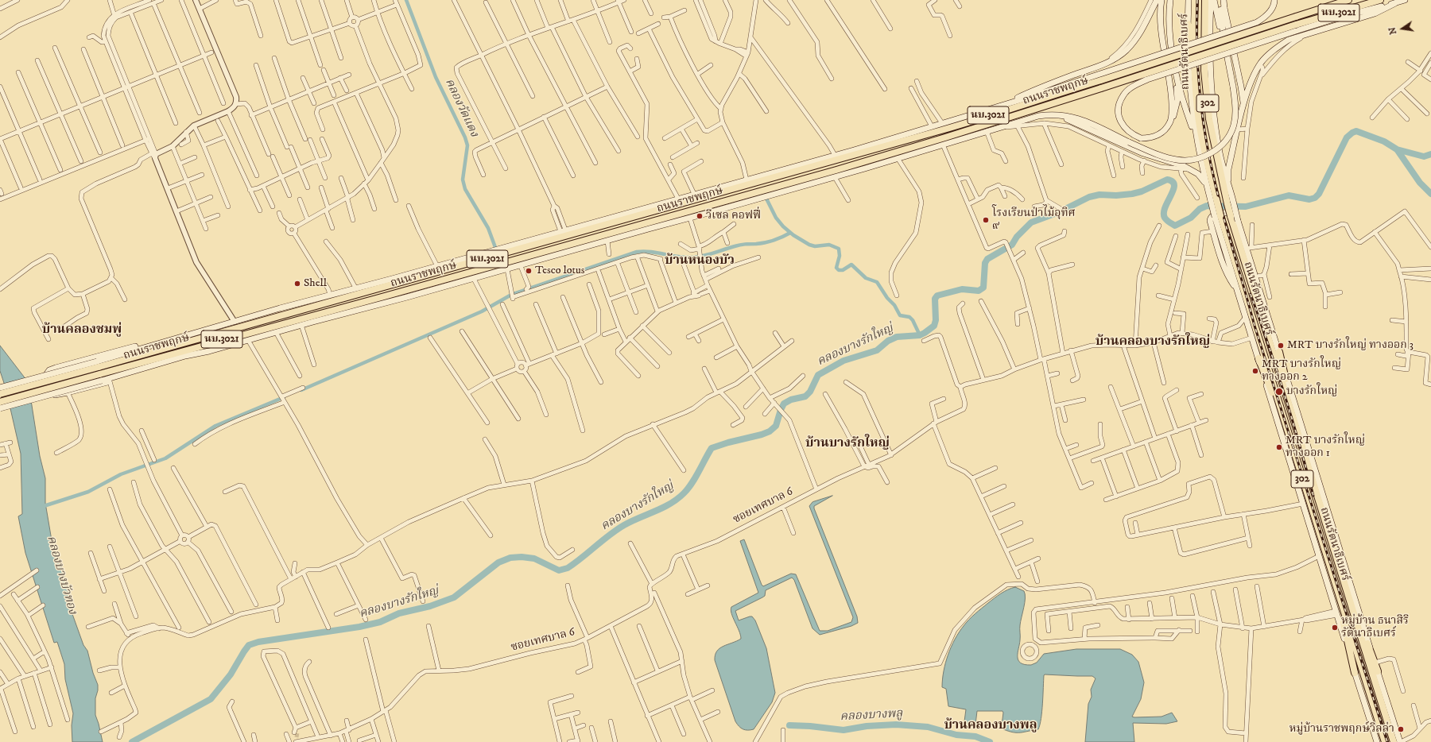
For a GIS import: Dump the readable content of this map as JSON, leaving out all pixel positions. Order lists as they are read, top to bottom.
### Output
{
  "streets": {
    "main road": [
      "นบ.3021",
      "ถนนรัตนาธิเบศร์",
      "ถนนราชพฤกษ์",
      "302"
    ],
    "street": ["ซอยเทศบาล 6"]
  },
  "districts": [
    "บ้านหนองบัว",
    "บ้านคลองชมพู่",
    "บ้านคลองบางรักใหญ่",
    "บ้านบางรักใหญ่",
    "บ้านคลองบางพลู"
  ],
  "water": [
    "คลองวัดแดง",
    "คลองบางรักใหญ่",
    "คลองบางบัวทอง",
    "คลองบางพลู"
  ],
  "places": [
    "วีเซล คอฟฟี่",
    "โรงเรียนป่าไม้อุทิศ ๙",
    "Tesco lotus",
    "Shell",
    "MRT บางรักใหญ่ ทางออก 3",
    "MRT บางรักใหญ่ ทางออก 2",
    "บางรักใหญ่",
    "MRT บางรักใหญ่ ทางออก 1",
    "หมู่บ้าน ธนาสิริ รัตนาธิเบศร์",
    "หมู่บ้านราชพฤกษ์วิลล่า"
  ],
  "north": "left"
}
